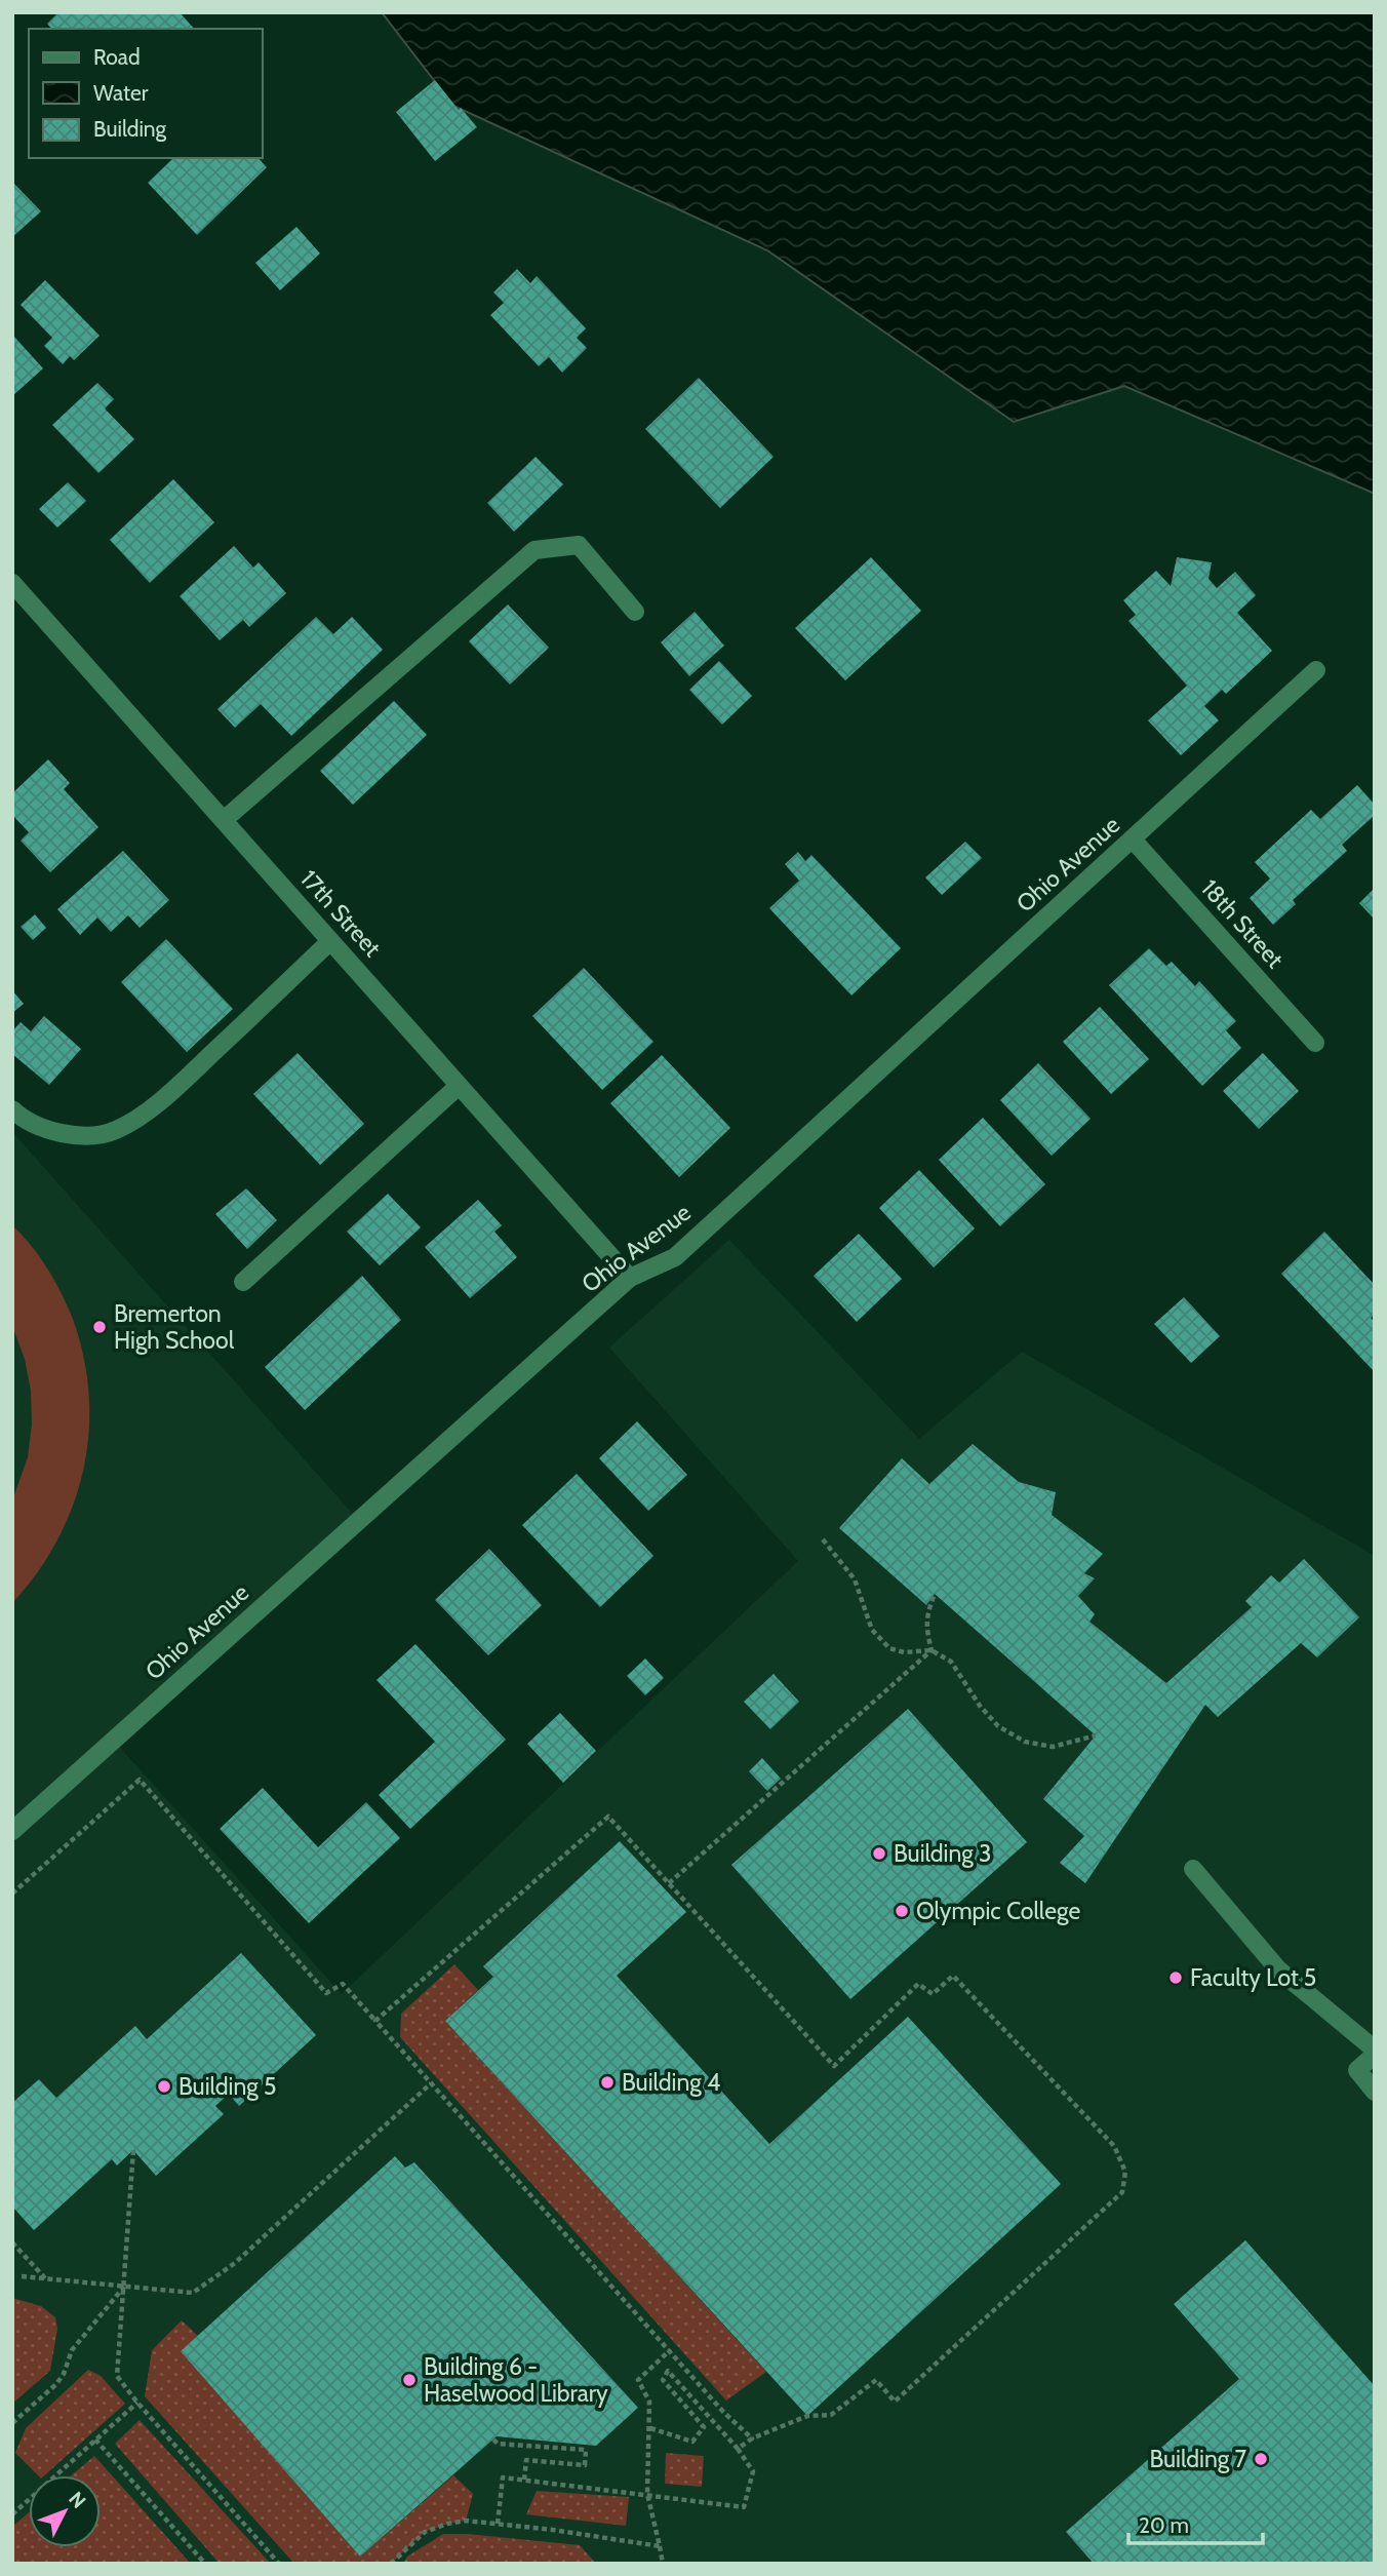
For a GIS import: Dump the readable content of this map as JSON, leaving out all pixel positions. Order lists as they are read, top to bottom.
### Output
{
  "streets": {
    "street": ["Ohio Avenue", "17th Street", "18th Street"]
  },
  "crossings": [
    ["Ohio Avenue", "17th Street"],
    ["Ohio Avenue", "18th Street"]
  ],
  "places": [
    "Bremerton High School",
    "Building 3",
    "Olympic College",
    "Faculty Lot 5",
    "Building 4",
    "Building 5",
    "Building 6 - Haselwood Library",
    "Building 7"
  ],
  "legend": ["Road", "Water", "Building"],
  "scale_bar": "20 m",
  "north": "top right"
}
